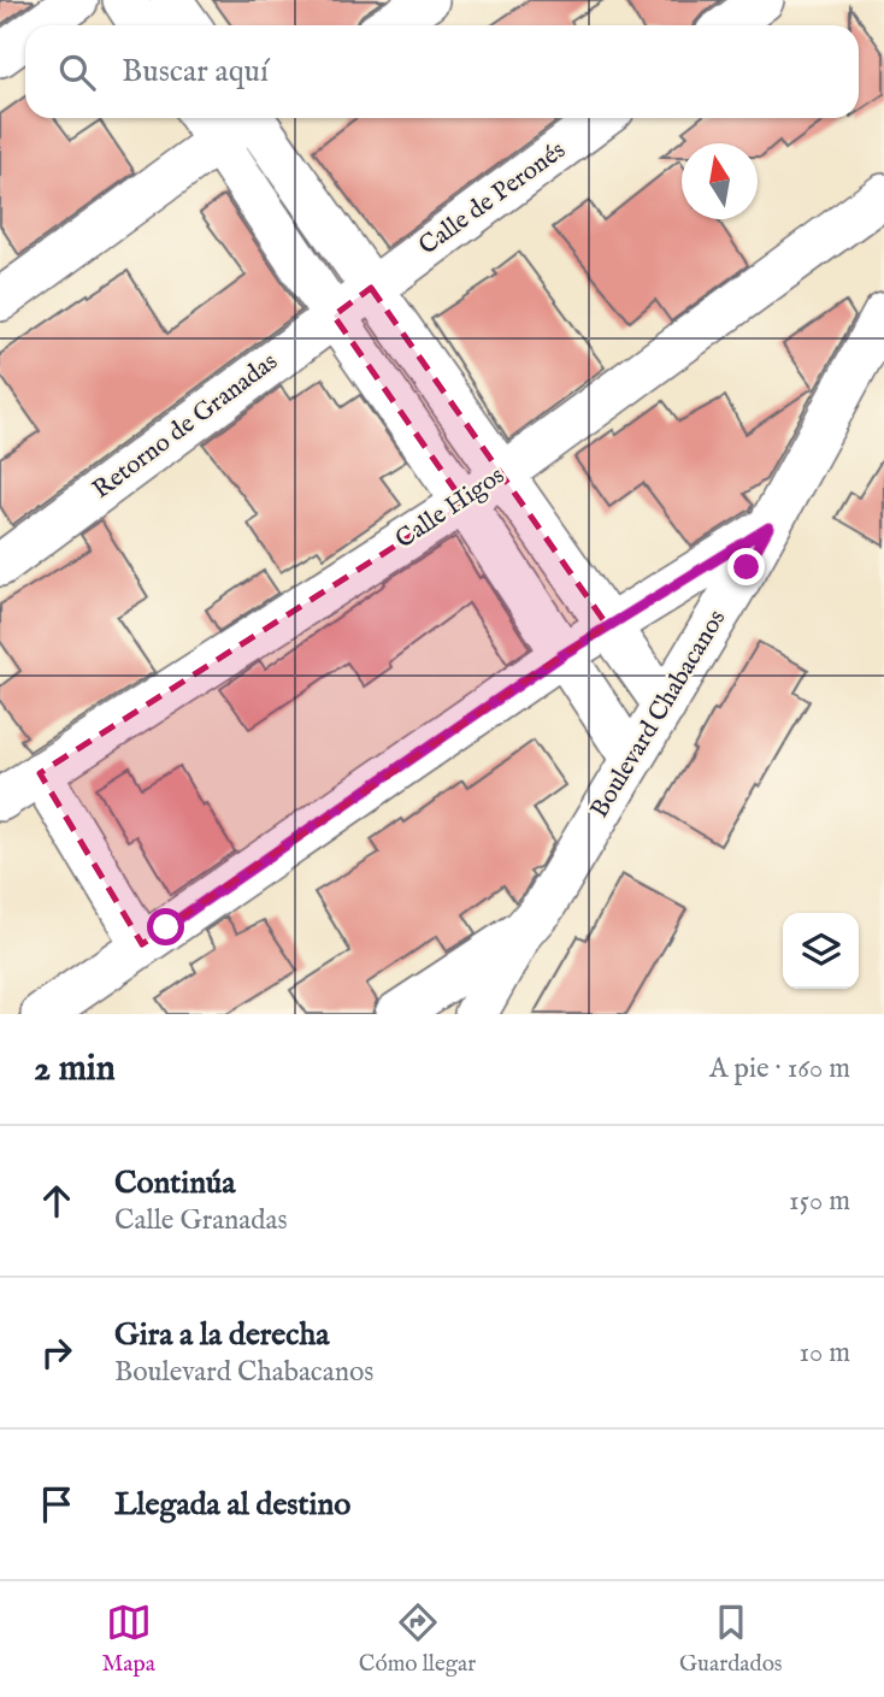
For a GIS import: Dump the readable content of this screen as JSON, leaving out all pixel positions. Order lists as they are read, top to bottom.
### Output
{
  "streets": {
    "street": [
      "Calle de Peronés",
      "Retorno de Granadas",
      "Calle Higos",
      "Boulevard Chabacanos"
    ]
  },
  "crossings": [
    ["Calle de Peronés", "Retorno de Granadas"]
  ],
  "north": "top",
  "page": {
    "search": "Buscar aquí",
    "heading": ["2 min", "A pie · 160 m"],
    "list": [
      ["Continúa", "Calle Granadas", "150 m"],
      ["Gira a la derecha", "Boulevard Chabacanos", "10 m"],
      "Llegada al destino"
    ],
    "nav": ["Mapa", "Cómo llegar", "Guardados"]
  }
}
